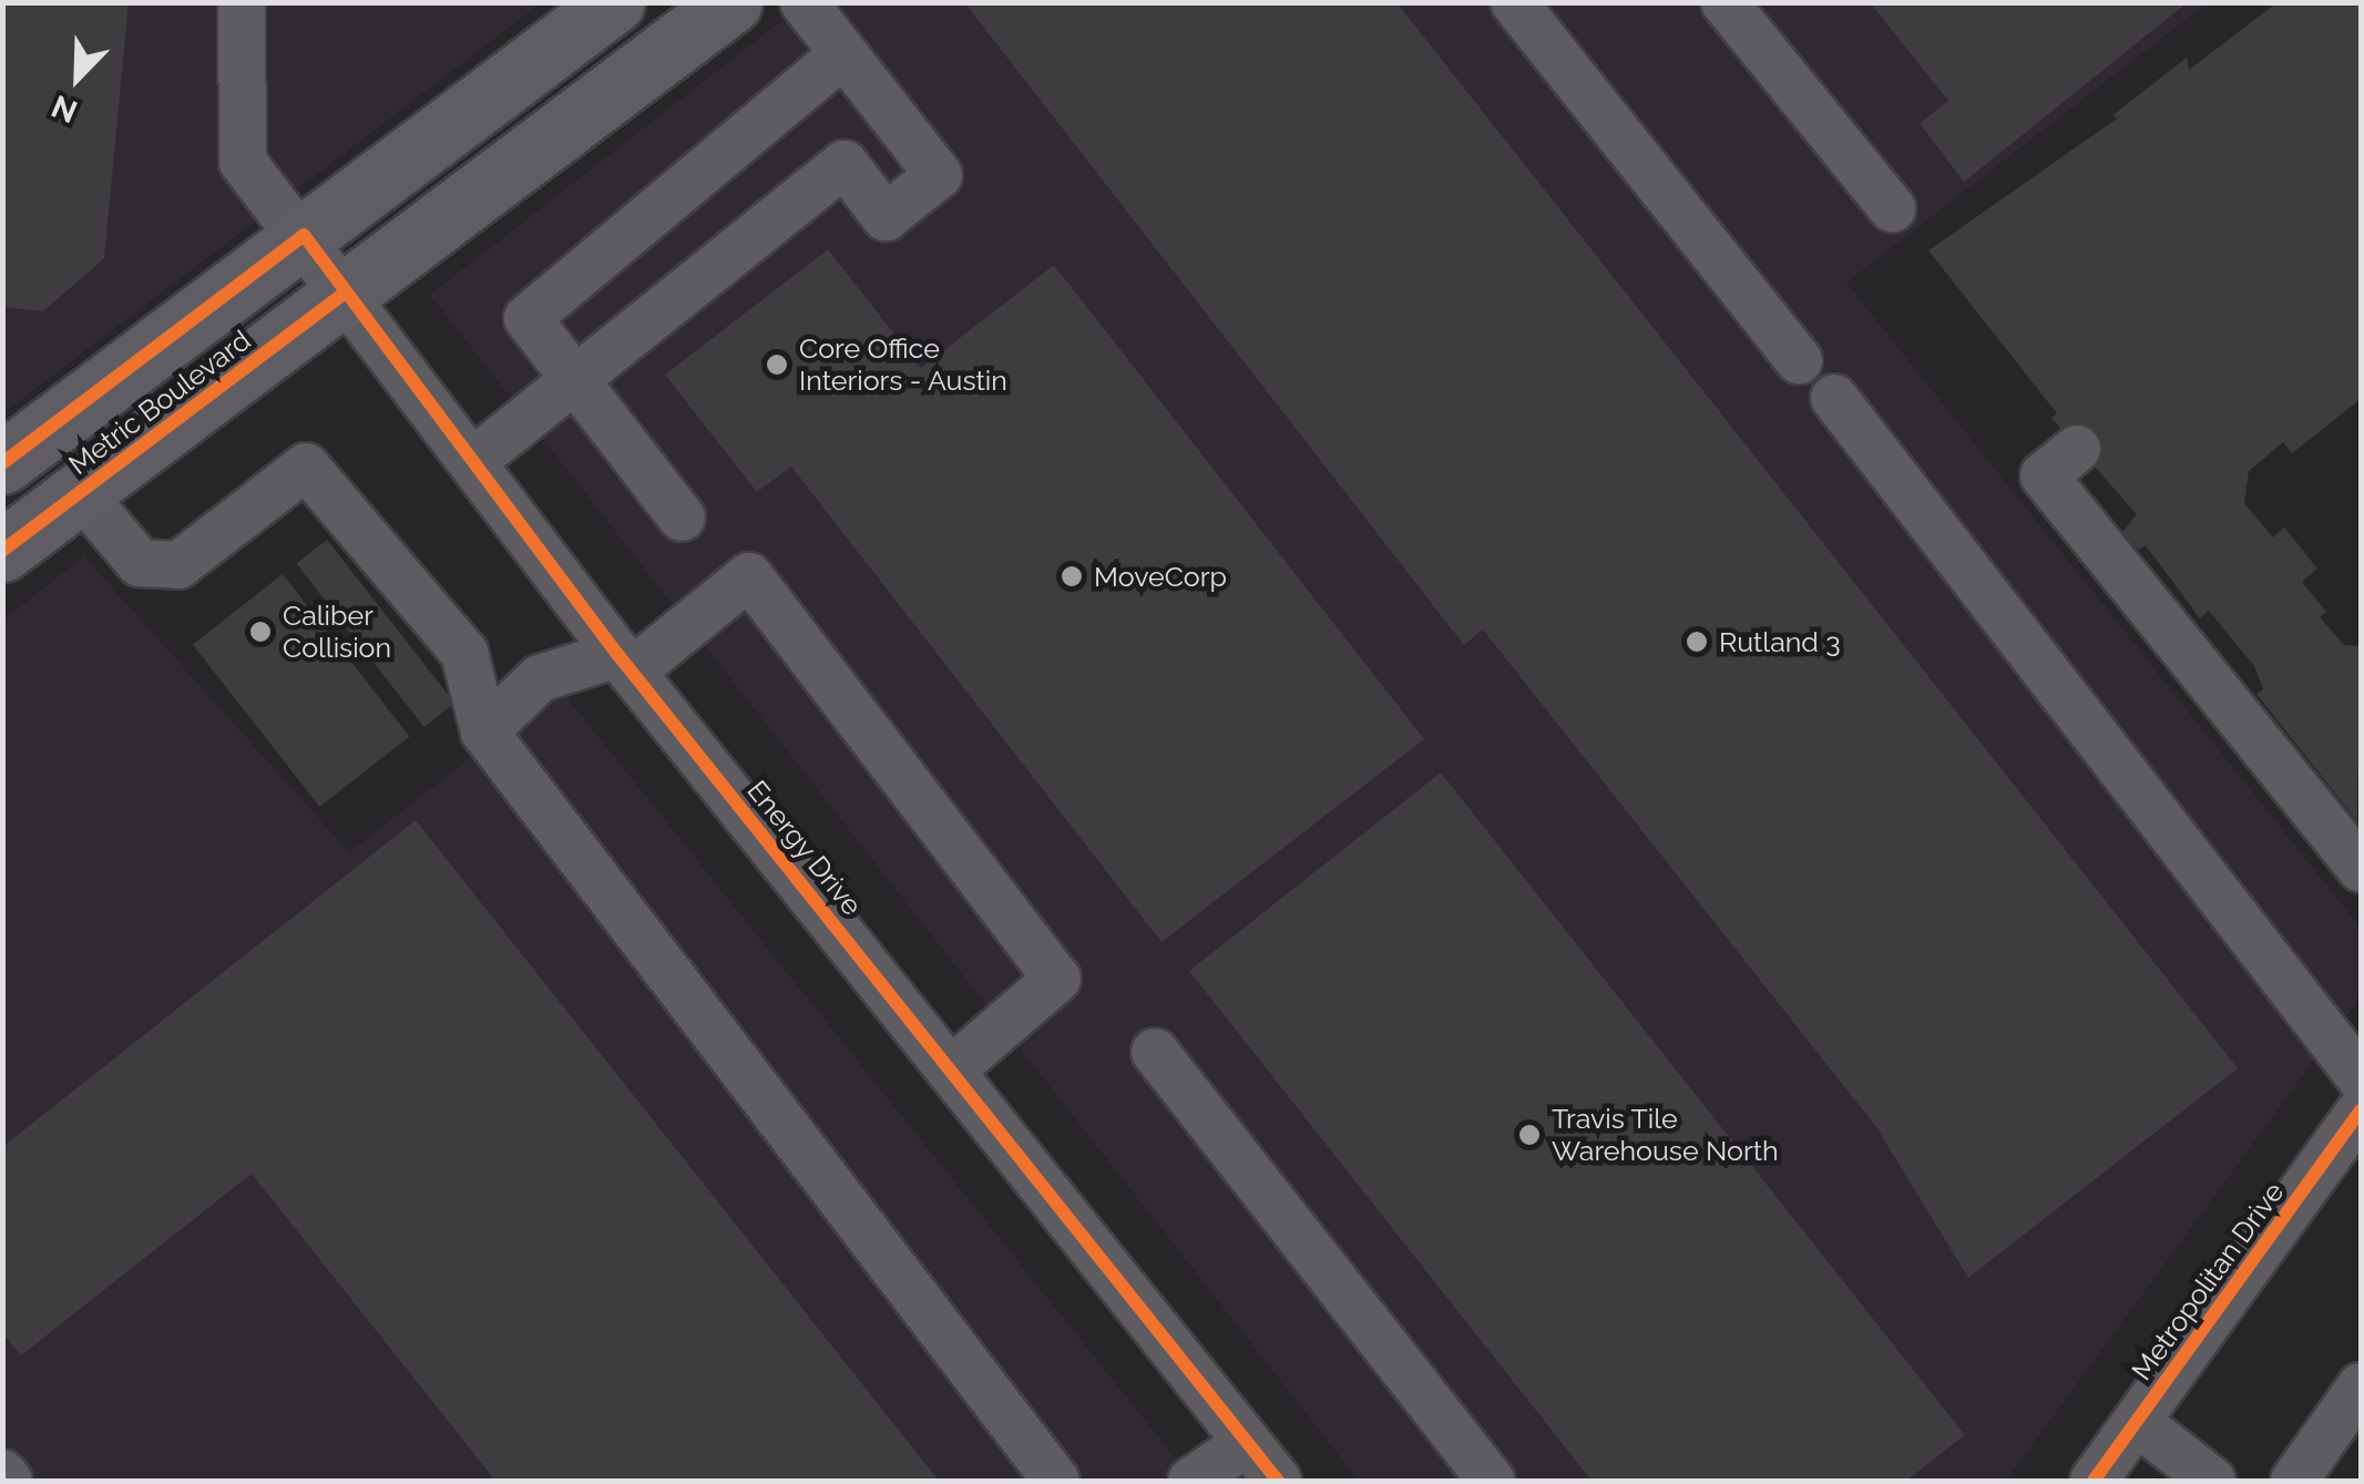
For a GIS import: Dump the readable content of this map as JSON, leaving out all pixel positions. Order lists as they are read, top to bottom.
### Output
{
  "streets": {
    "main road": ["Metric Boulevard"],
    "street": ["Energy Drive", "Metropolitan Drive"]
  },
  "crossings": [
    ["Metric Boulevard", "Energy Drive"]
  ],
  "places": [
    "Core Office Interiors - Austin",
    "MoveCorp",
    "Caliber Collision",
    "Rutland 3",
    "Travis Tile Warehouse North"
  ],
  "north": "bottom left"
}
